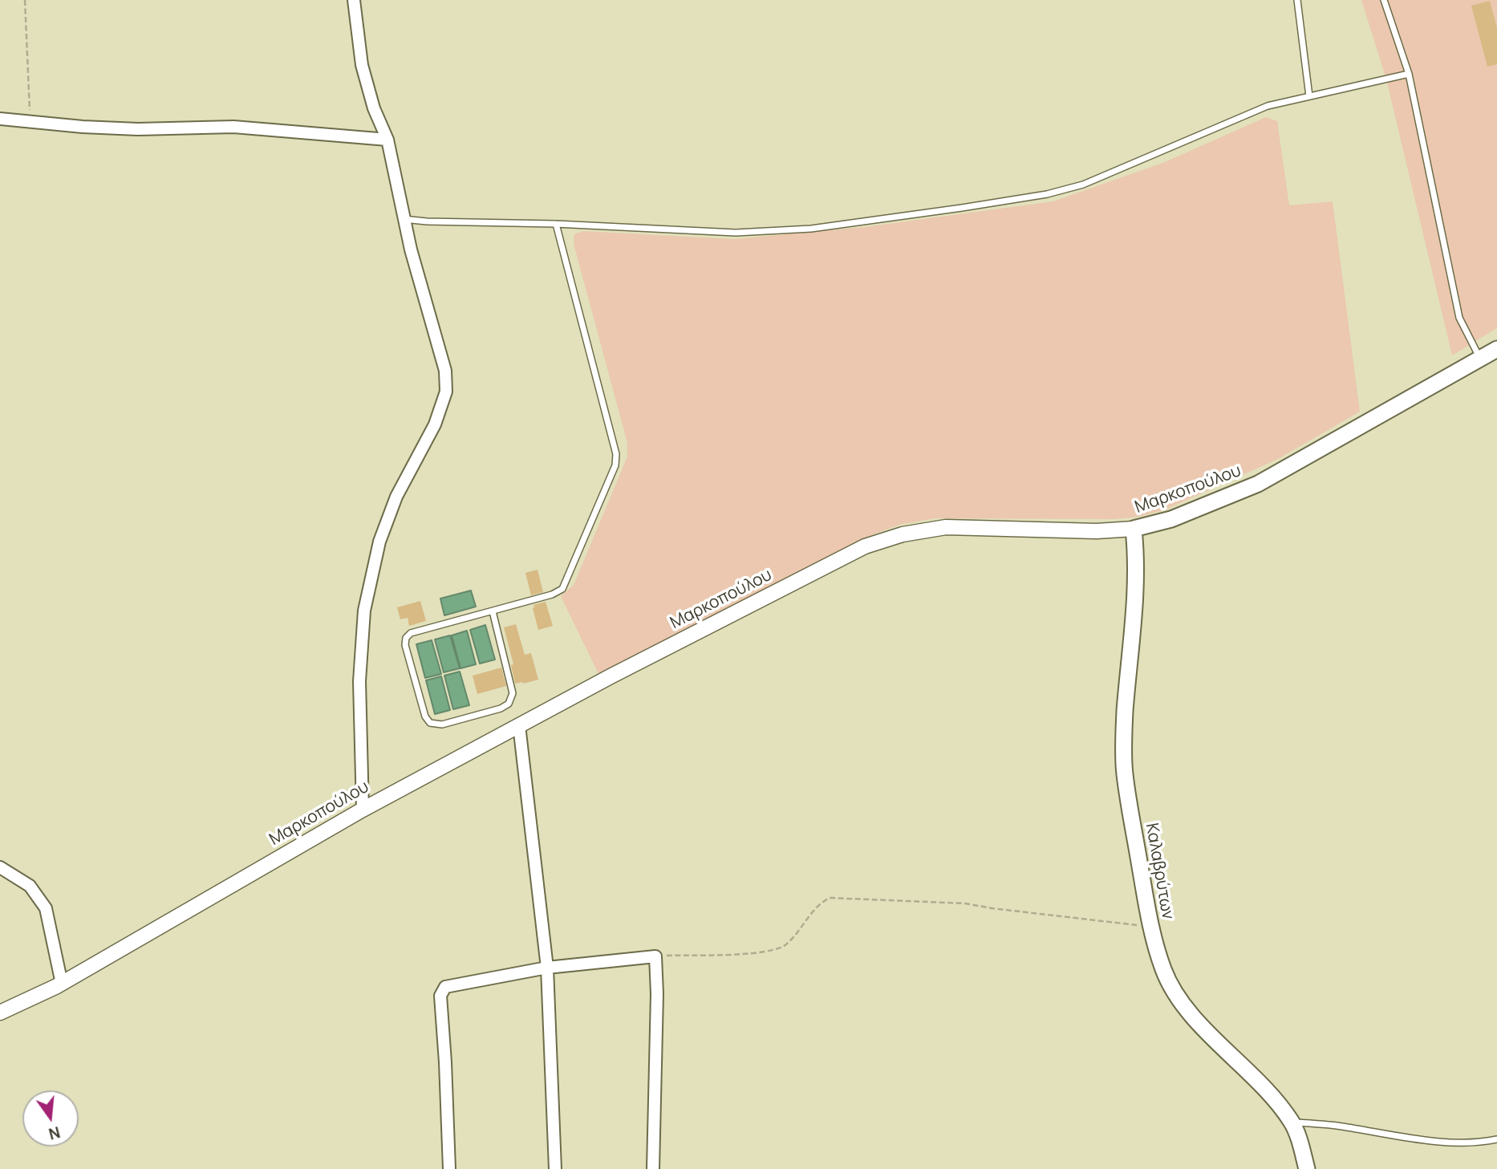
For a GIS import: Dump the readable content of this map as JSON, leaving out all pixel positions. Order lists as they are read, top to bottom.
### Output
{
  "streets": {
    "main road": ["Μαρκοπούλου", "Καλαβρύτων"]
  },
  "crossings": [
    ["Μαρκοπούλου", "Καλαβρύτων"]
  ],
  "north": "bottom"
}
